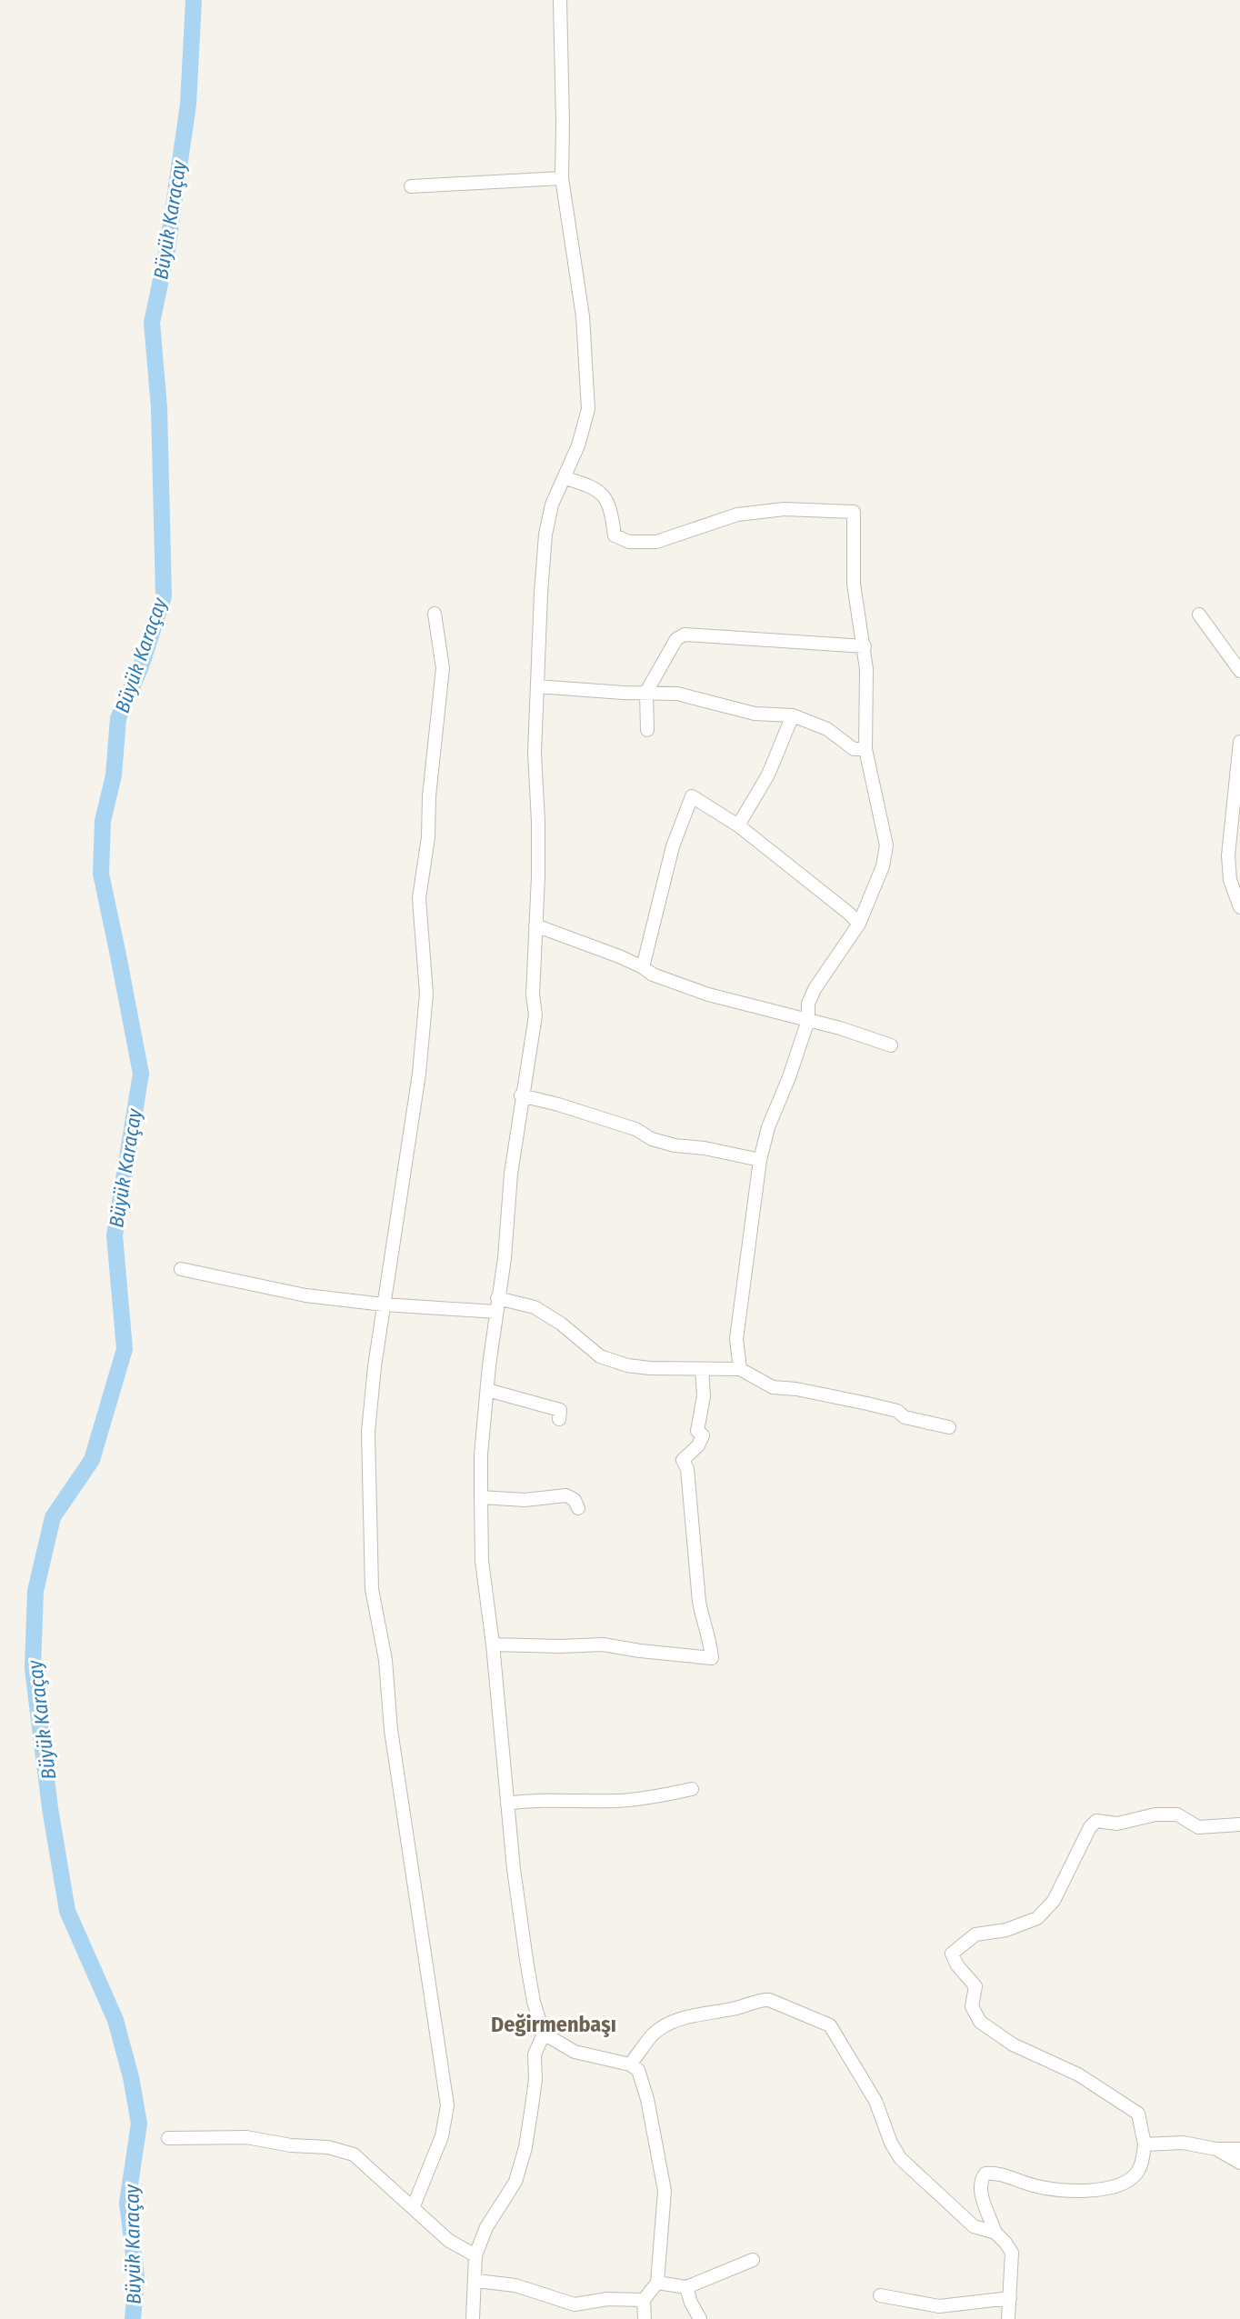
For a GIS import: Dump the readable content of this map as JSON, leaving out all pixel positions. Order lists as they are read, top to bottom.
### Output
{
  "districts": ["Değirmenbaşı"],
  "water": ["Büyük Karaçay"]
}
